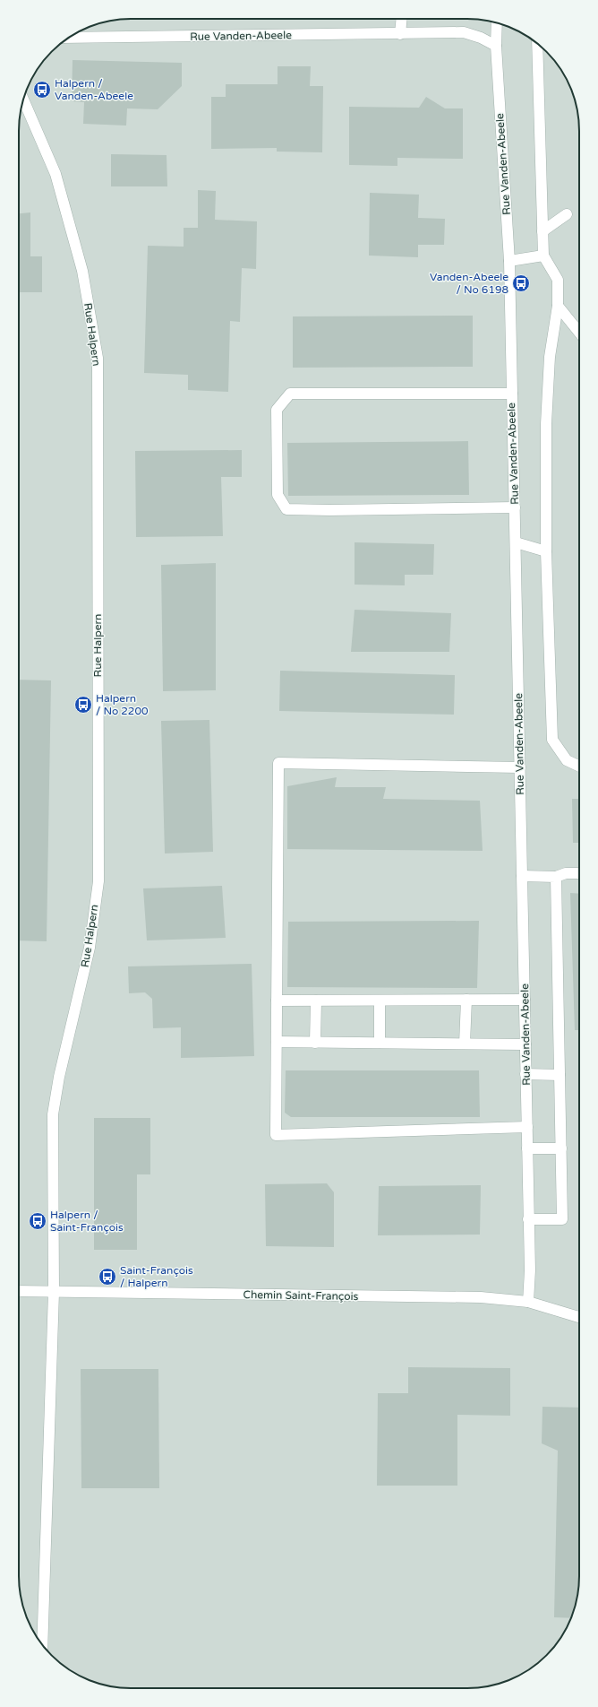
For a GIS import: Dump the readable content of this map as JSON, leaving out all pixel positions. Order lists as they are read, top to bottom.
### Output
{
  "streets": {
    "street": ["Rue Vanden-Abeele", "Rue Halpern", "Chemin Saint-François"]
  },
  "crossings": [
    ["Rue Vanden-Abeele", "Chemin Saint-François"],
    ["Rue Halpern", "Chemin Saint-François"]
  ],
  "places": {
    "bus stop": [
      "Halpern / Vanden-Abeele",
      "Vanden-Abeele / No 6198",
      "Halpern / No 2200",
      "Halpern / Saint-François",
      "Saint-François / Halpern"
    ]
  }
}
